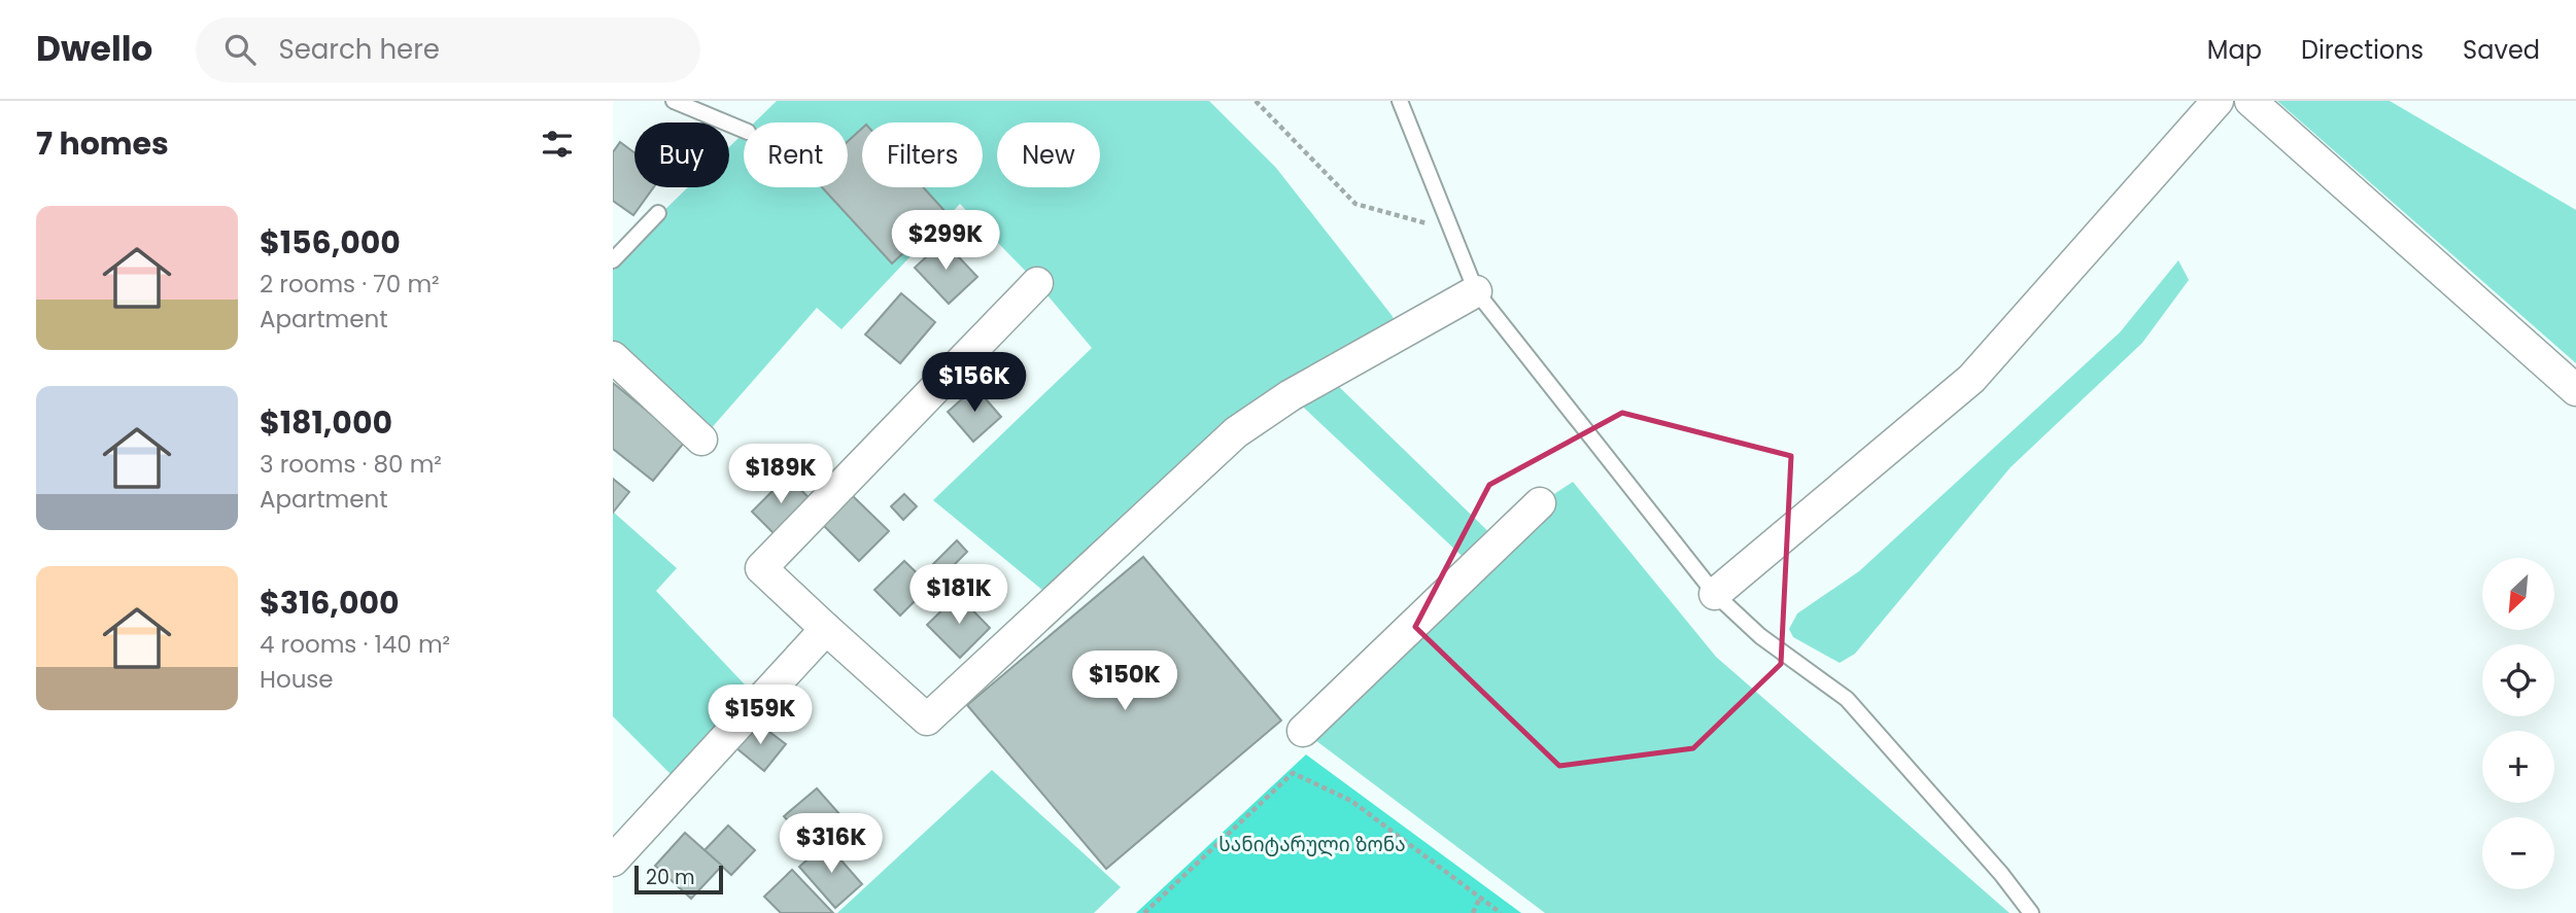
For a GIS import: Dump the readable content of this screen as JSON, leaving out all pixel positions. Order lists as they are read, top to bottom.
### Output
{
  "parks": ["სანიტარული ზონა"],
  "scale_bar": "20 m",
  "north": "bottom left",
  "page": {
    "header": "Dwello",
    "search": "Search here",
    "nav": ["Map", "Directions", "Saved"],
    "heading": "7 homes",
    "chip": [
      "Buy",
      "Rent",
      "Filters",
      "New"
    ],
    "list": [
      {
        "name": "$156,000",
        "note": "2 rooms · 70 m² · Apartment"
      },
      {
        "name": "$181,000",
        "note": "3 rooms · 80 m² · Apartment"
      },
      {
        "name": "$316,000",
        "note": "4 rooms · 140 m² · House"
      }
    ],
    "price": [
      "$299K",
      "$156K",
      "$189K",
      "$181K",
      "$150K",
      "$159K",
      "$316K"
    ],
    "map_buttons": ["+", "−"],
    "scale": "20 m"
  }
}
